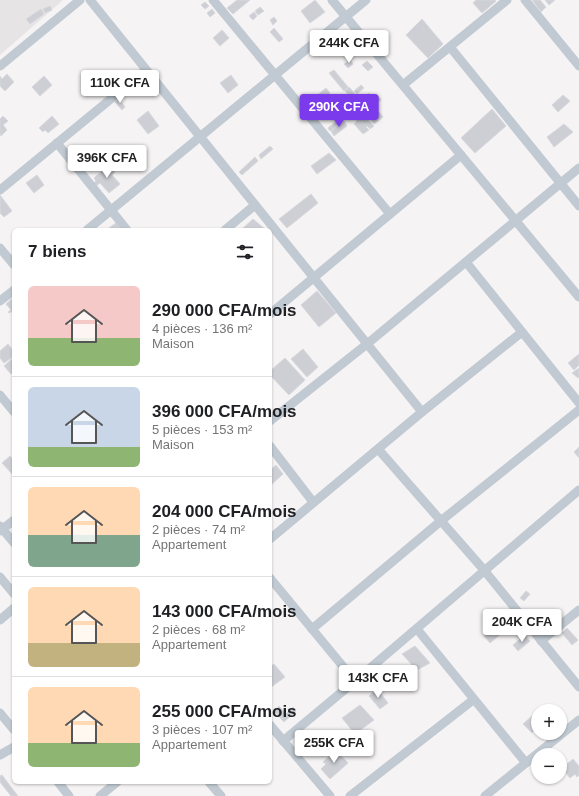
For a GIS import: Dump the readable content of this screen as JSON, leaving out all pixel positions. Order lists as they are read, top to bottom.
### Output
{
  "page": {
    "price": [
      "244K CFA",
      "110K CFA",
      "290K CFA",
      "396K CFA",
      "204K CFA",
      "143K CFA",
      "255K CFA"
    ],
    "heading": "7 biens",
    "list": [
      {
        "name": "290 000 CFA/mois",
        "note": "4 pièces · 136 m² · Maison"
      },
      {
        "name": "396 000 CFA/mois",
        "note": "5 pièces · 153 m² · Maison"
      },
      {
        "name": "204 000 CFA/mois",
        "note": "2 pièces · 74 m² · Appartement"
      },
      {
        "name": "143 000 CFA/mois",
        "note": "2 pièces · 68 m² · Appartement"
      },
      {
        "name": "255 000 CFA/mois",
        "note": "3 pièces · 107 m² · Appartement"
      }
    ],
    "map_buttons": ["+", "−"]
  }
}
